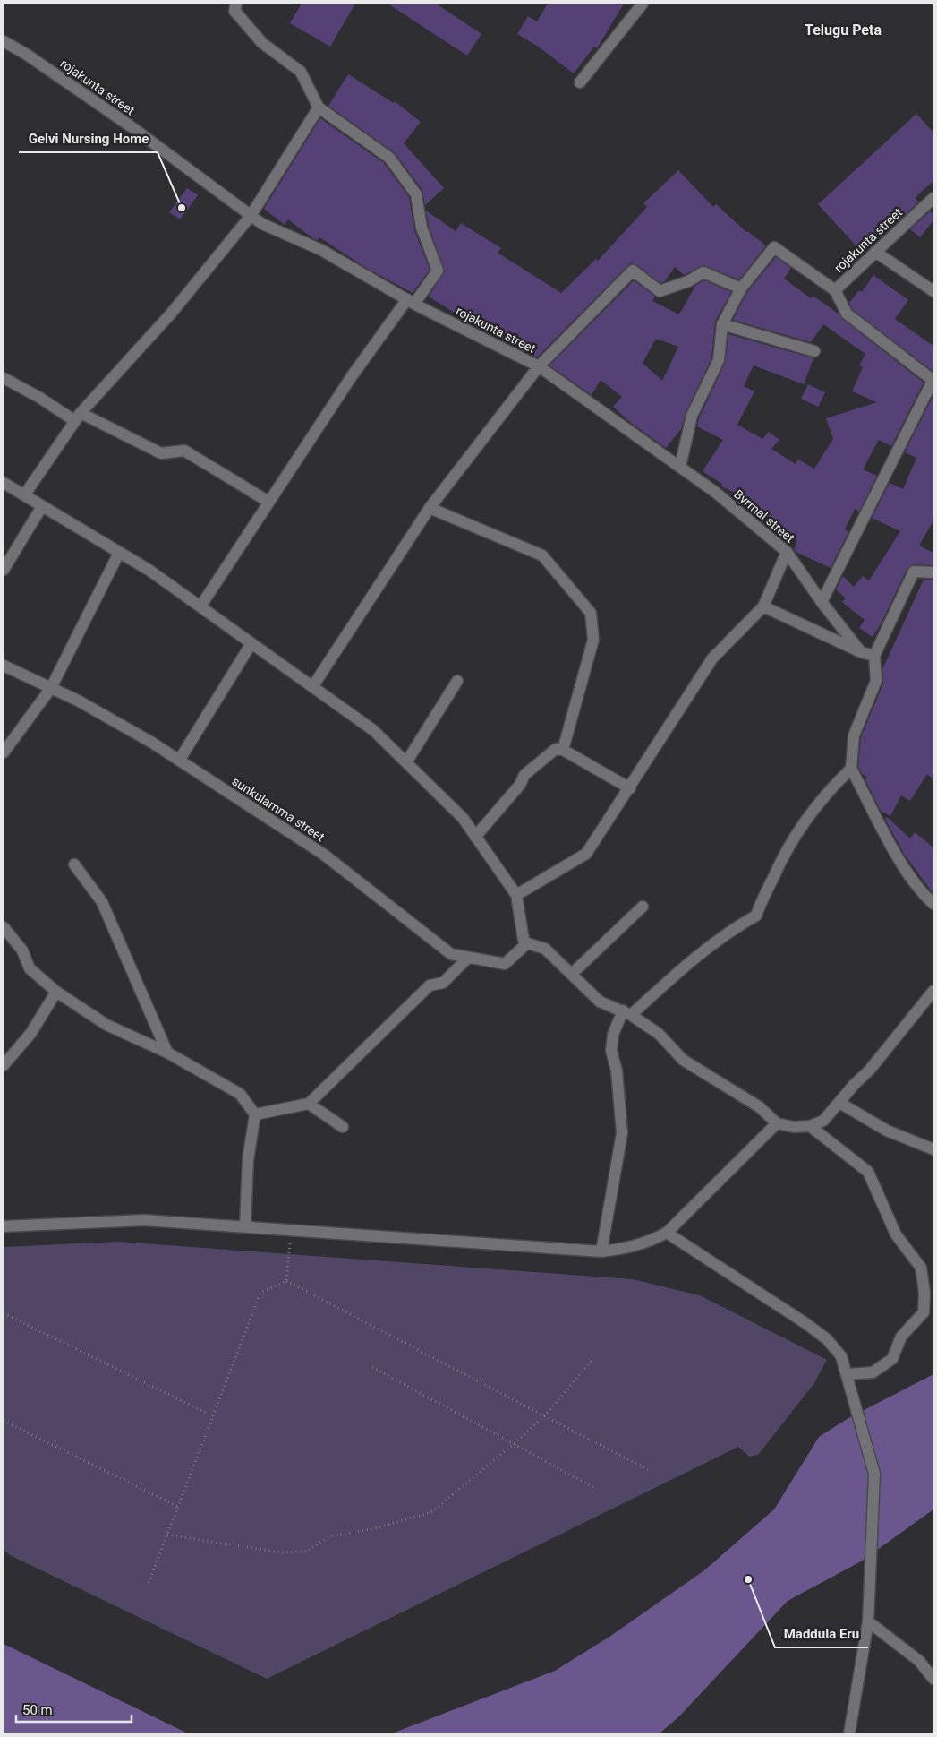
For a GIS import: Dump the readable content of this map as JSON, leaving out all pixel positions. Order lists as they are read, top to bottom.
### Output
{
  "streets": {
    "street": ["rojakunta street", "Byrmal street", "sunkulamma street"]
  },
  "crossings": [
    ["rojakunta street", "Byrmal street"]
  ],
  "districts": ["Telugu Peta"],
  "places": ["Gelvi Nursing Home", "Maddula Eru"],
  "scale_bar": "50 m"
}
